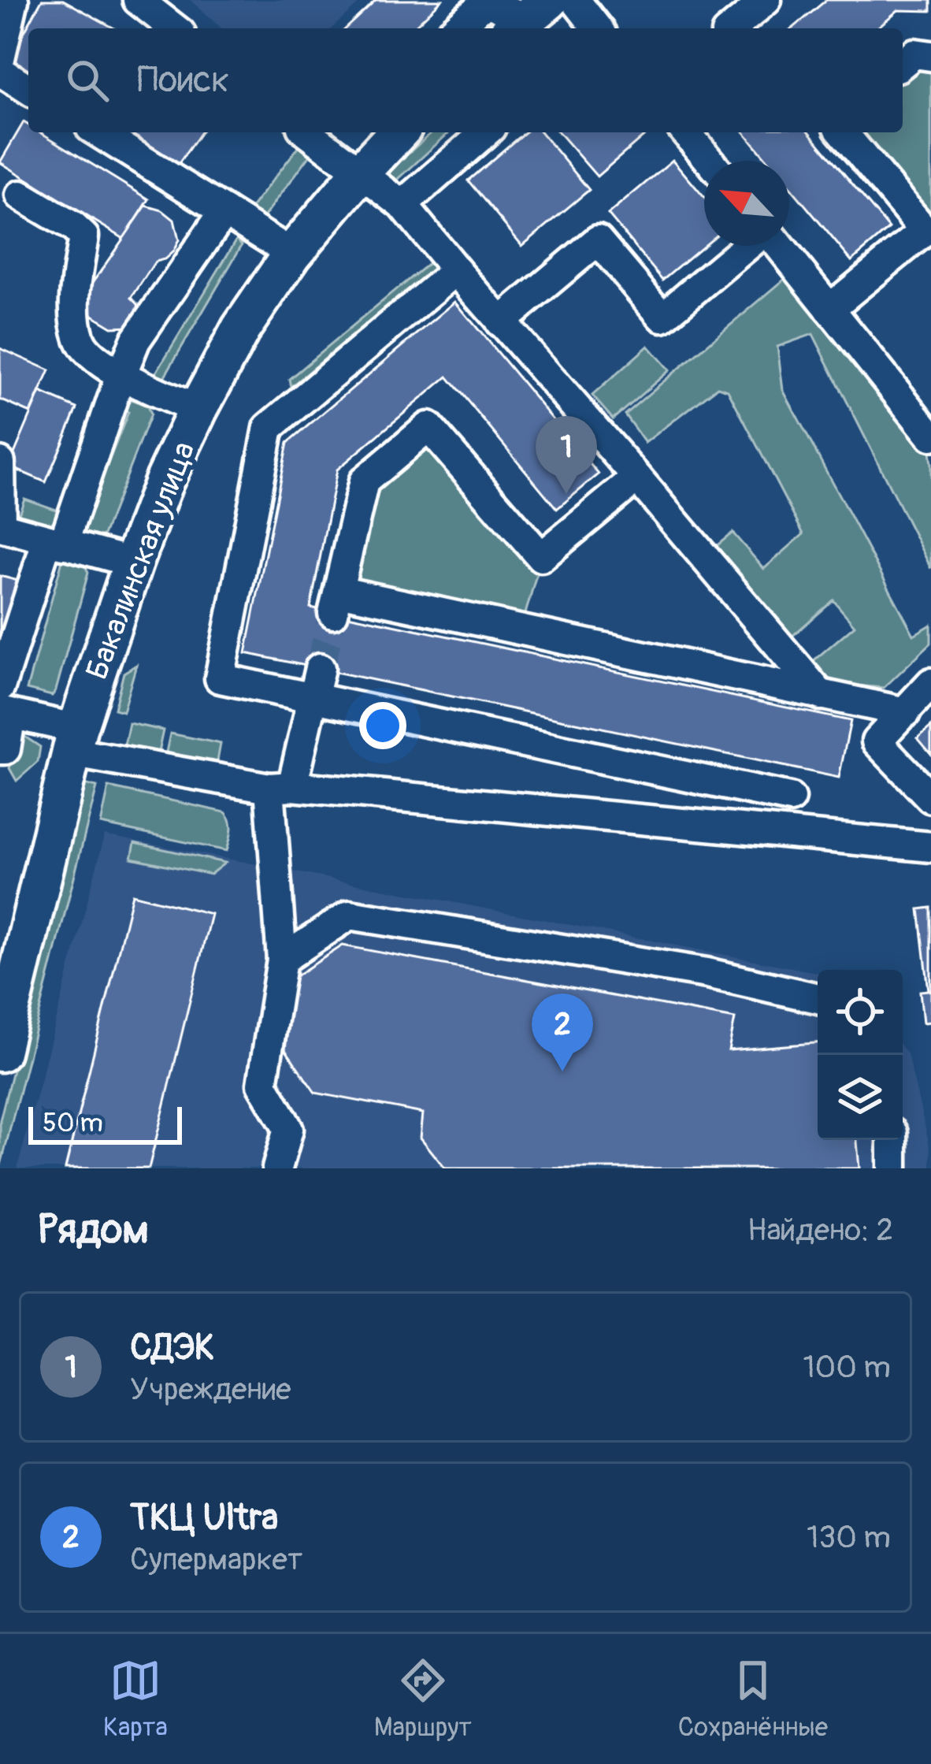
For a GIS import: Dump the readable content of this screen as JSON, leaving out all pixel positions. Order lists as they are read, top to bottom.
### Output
{
  "streets": {
    "main road": ["Бакалинская улица"]
  },
  "scale_bar": "50 m",
  "north": "top left",
  "page": {
    "search": "Поиск",
    "pins": ["1", "2"],
    "scale": "50 m",
    "heading": ["Рядом", "Найдено: 2"],
    "list": [
      {
        "mark": "1",
        "name": "СДЭК",
        "note": "Учреждение",
        "value": "100 m"
      },
      {
        "mark": "2",
        "name": "ТКЦ Ultra",
        "note": "Супермаркет",
        "value": "130 m"
      }
    ],
    "nav": ["Карта", "Маршрут", "Сохранённые"]
  }
}
